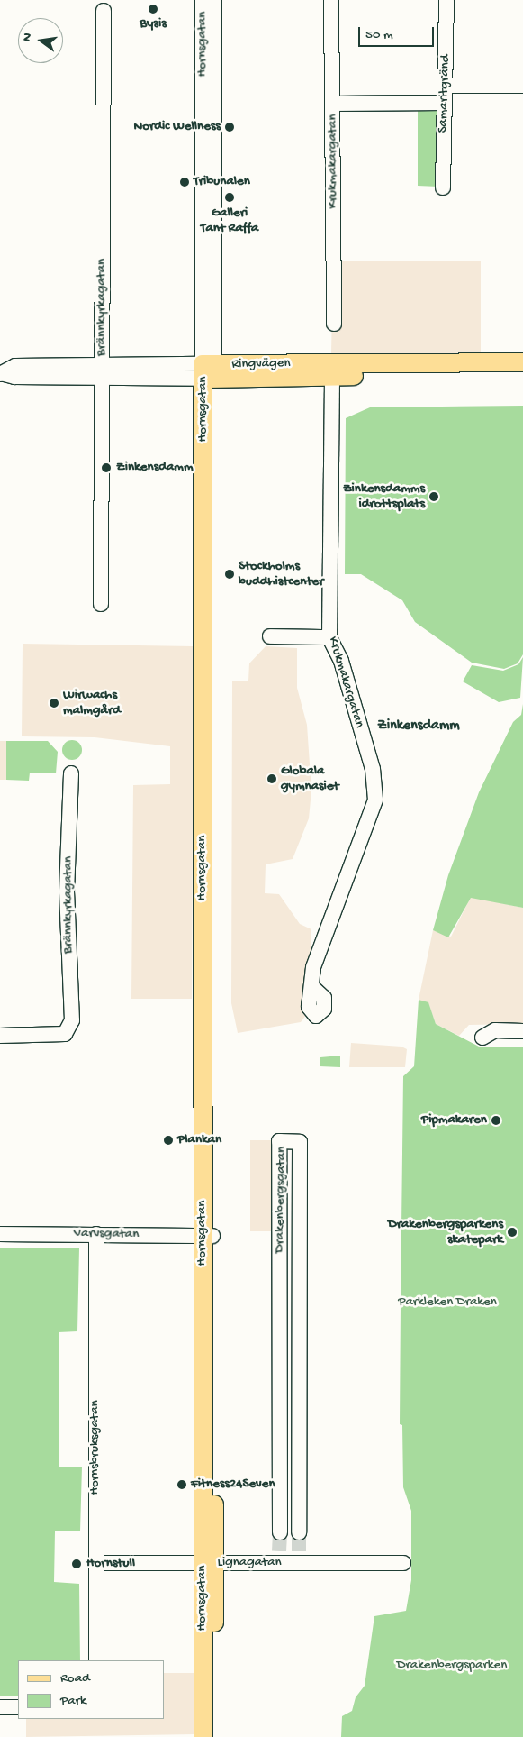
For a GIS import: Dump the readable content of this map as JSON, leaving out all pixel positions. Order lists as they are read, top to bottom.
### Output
{
  "streets": {
    "main road": ["Hornsgatan", "Ringvägen"],
    "street": [
      "Samaritgränd",
      "Krukmakargatan",
      "Brännkyrkagatan",
      "Drakenbergsgatan",
      "Varvsgatan",
      "Hornsbruksgatan",
      "Lignagatan"
    ]
  },
  "crossings": [
    ["Hornsgatan", "Ringvägen"],
    ["Hornsgatan", "Varvsgatan"],
    ["Hornsgatan", "Lignagatan"],
    ["Krukmakargatan", "Ringvägen"],
    ["Brännkyrkagatan", "Ringvägen"],
    ["Varvsgatan", "Hornsbruksgatan"],
    ["Hornsbruksgatan", "Lignagatan"]
  ],
  "districts": ["Zinkensdamm"],
  "parks": ["Parkleken Draken", "Drakenbergsparken"],
  "places": [
    "Bysis",
    "Nordic Wellness",
    "Tribunalen",
    "Galleri Tant Raffa",
    "Zinkensdamm",
    "Zinkensdamms idrottsplats",
    "Stockholms buddhistcenter",
    "Wirwachs malmgård",
    "Globala gymnasiet",
    "Pipmakaren",
    "Plankan",
    "Drakenbergsparkens skatepark",
    "Fitness24Seven",
    "Hornstull"
  ],
  "legend": ["Road", "Park"],
  "scale_bar": "50 m",
  "north": "left"
}
